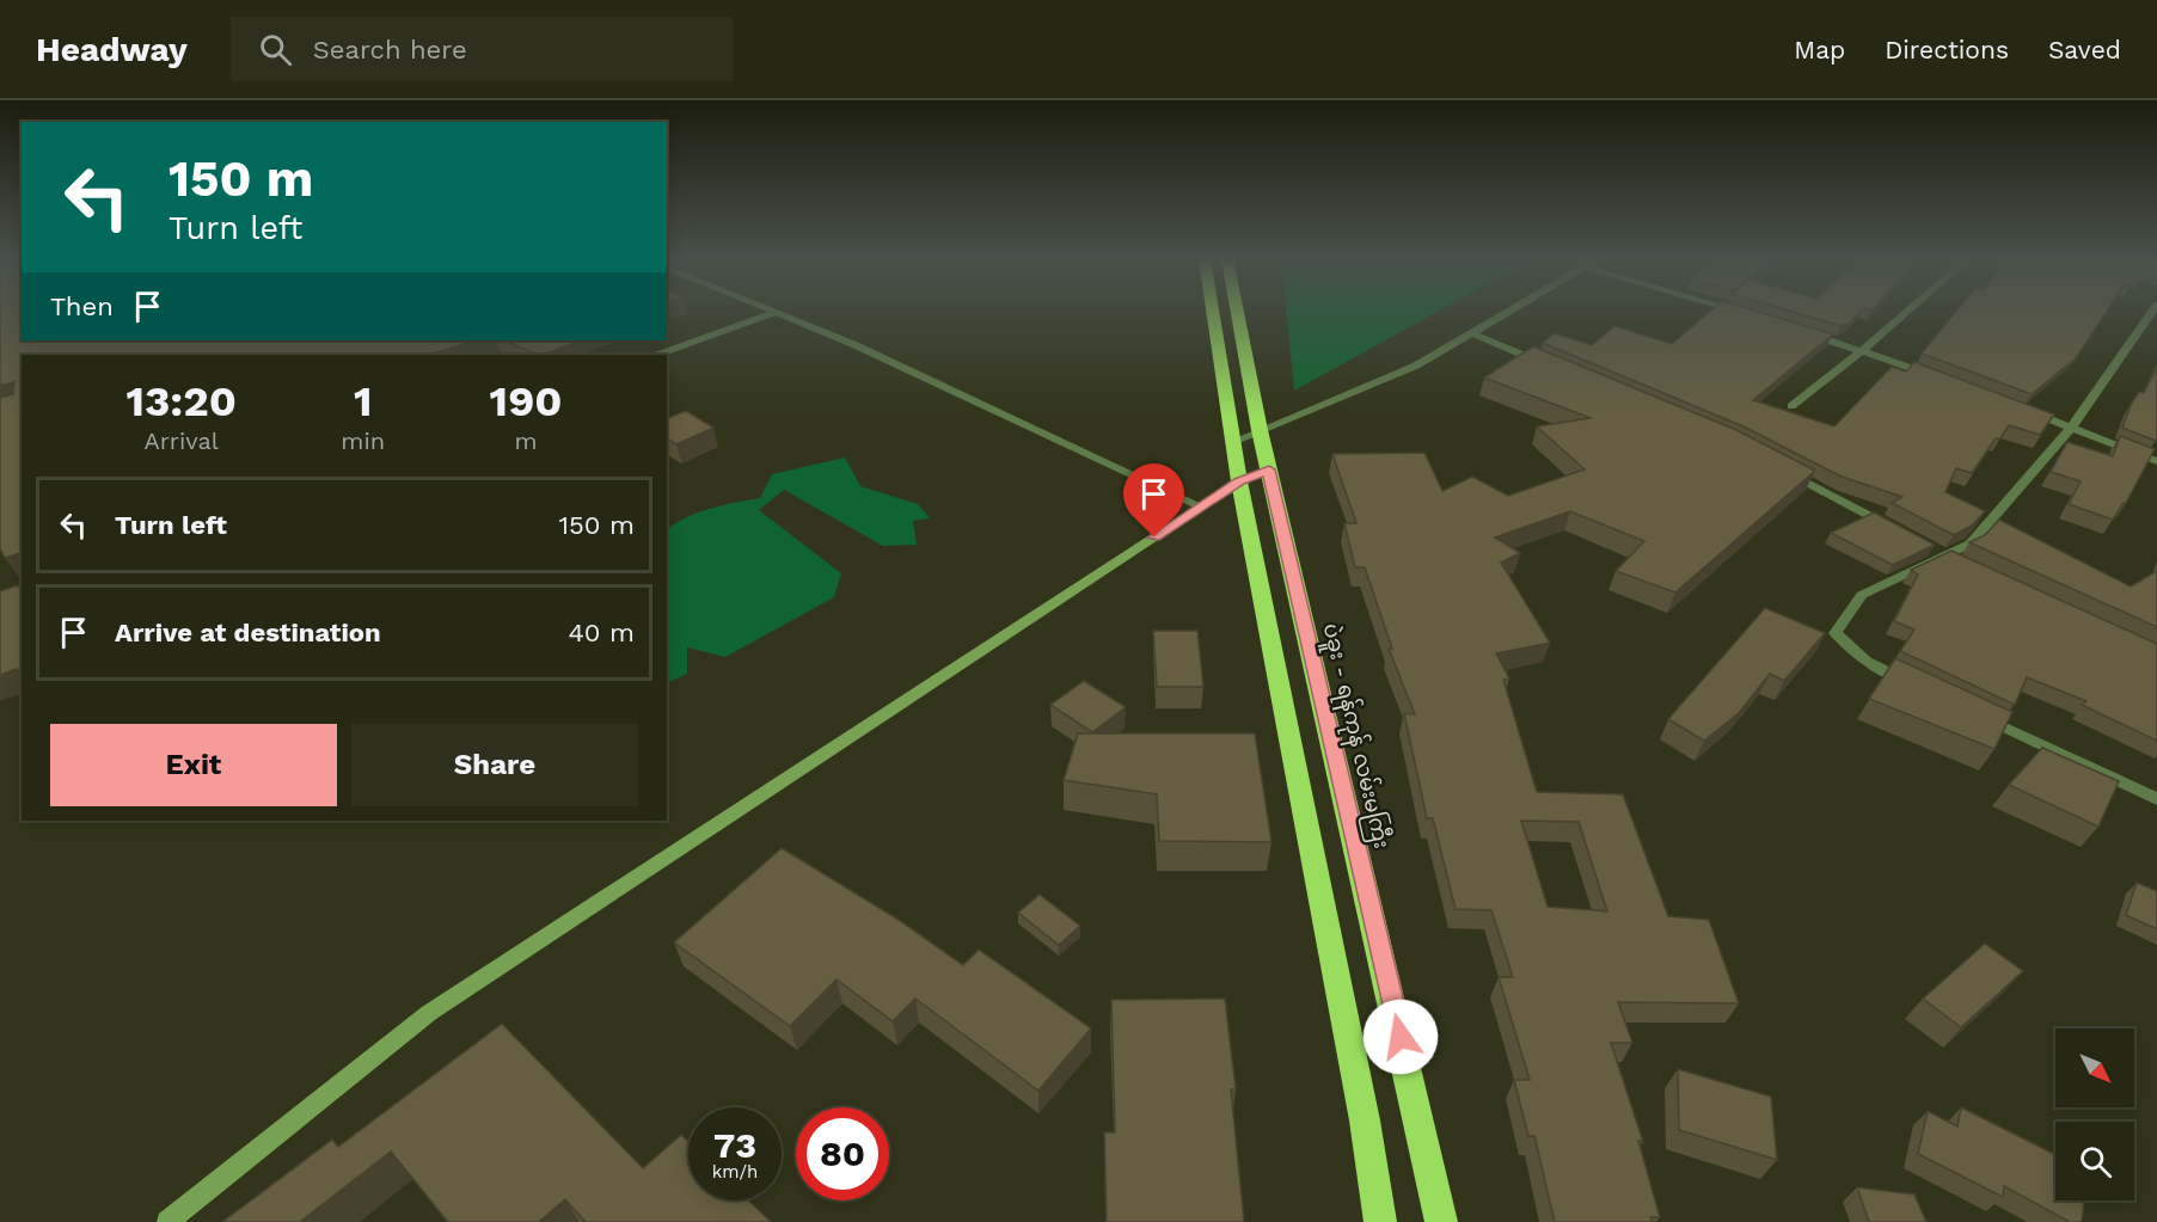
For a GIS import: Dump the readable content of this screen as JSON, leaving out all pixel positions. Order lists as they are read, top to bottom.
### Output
{
  "streets": {
    "highway": ["ပဲခူး - ရန်ကုန် လမ်းမကြီး"]
  },
  "north": "bottom right",
  "page": {
    "header": "Headway",
    "search": "Search here",
    "nav": ["Map", "Directions", "Saved"],
    "turn": ["150 m", "Turn left"],
    "then": "Then",
    "eta": [
      "13:20",
      "Arrival",
      "1",
      "min",
      "190",
      "m"
    ],
    "list": [
      {
        "name": "Turn left",
        "value": "150 m"
      },
      {
        "name": "Arrive at destination",
        "value": "40 m"
      }
    ],
    "buttons": ["Exit", "Share"],
    "speed": "73 km/h",
    "limit": "80"
  }
}
